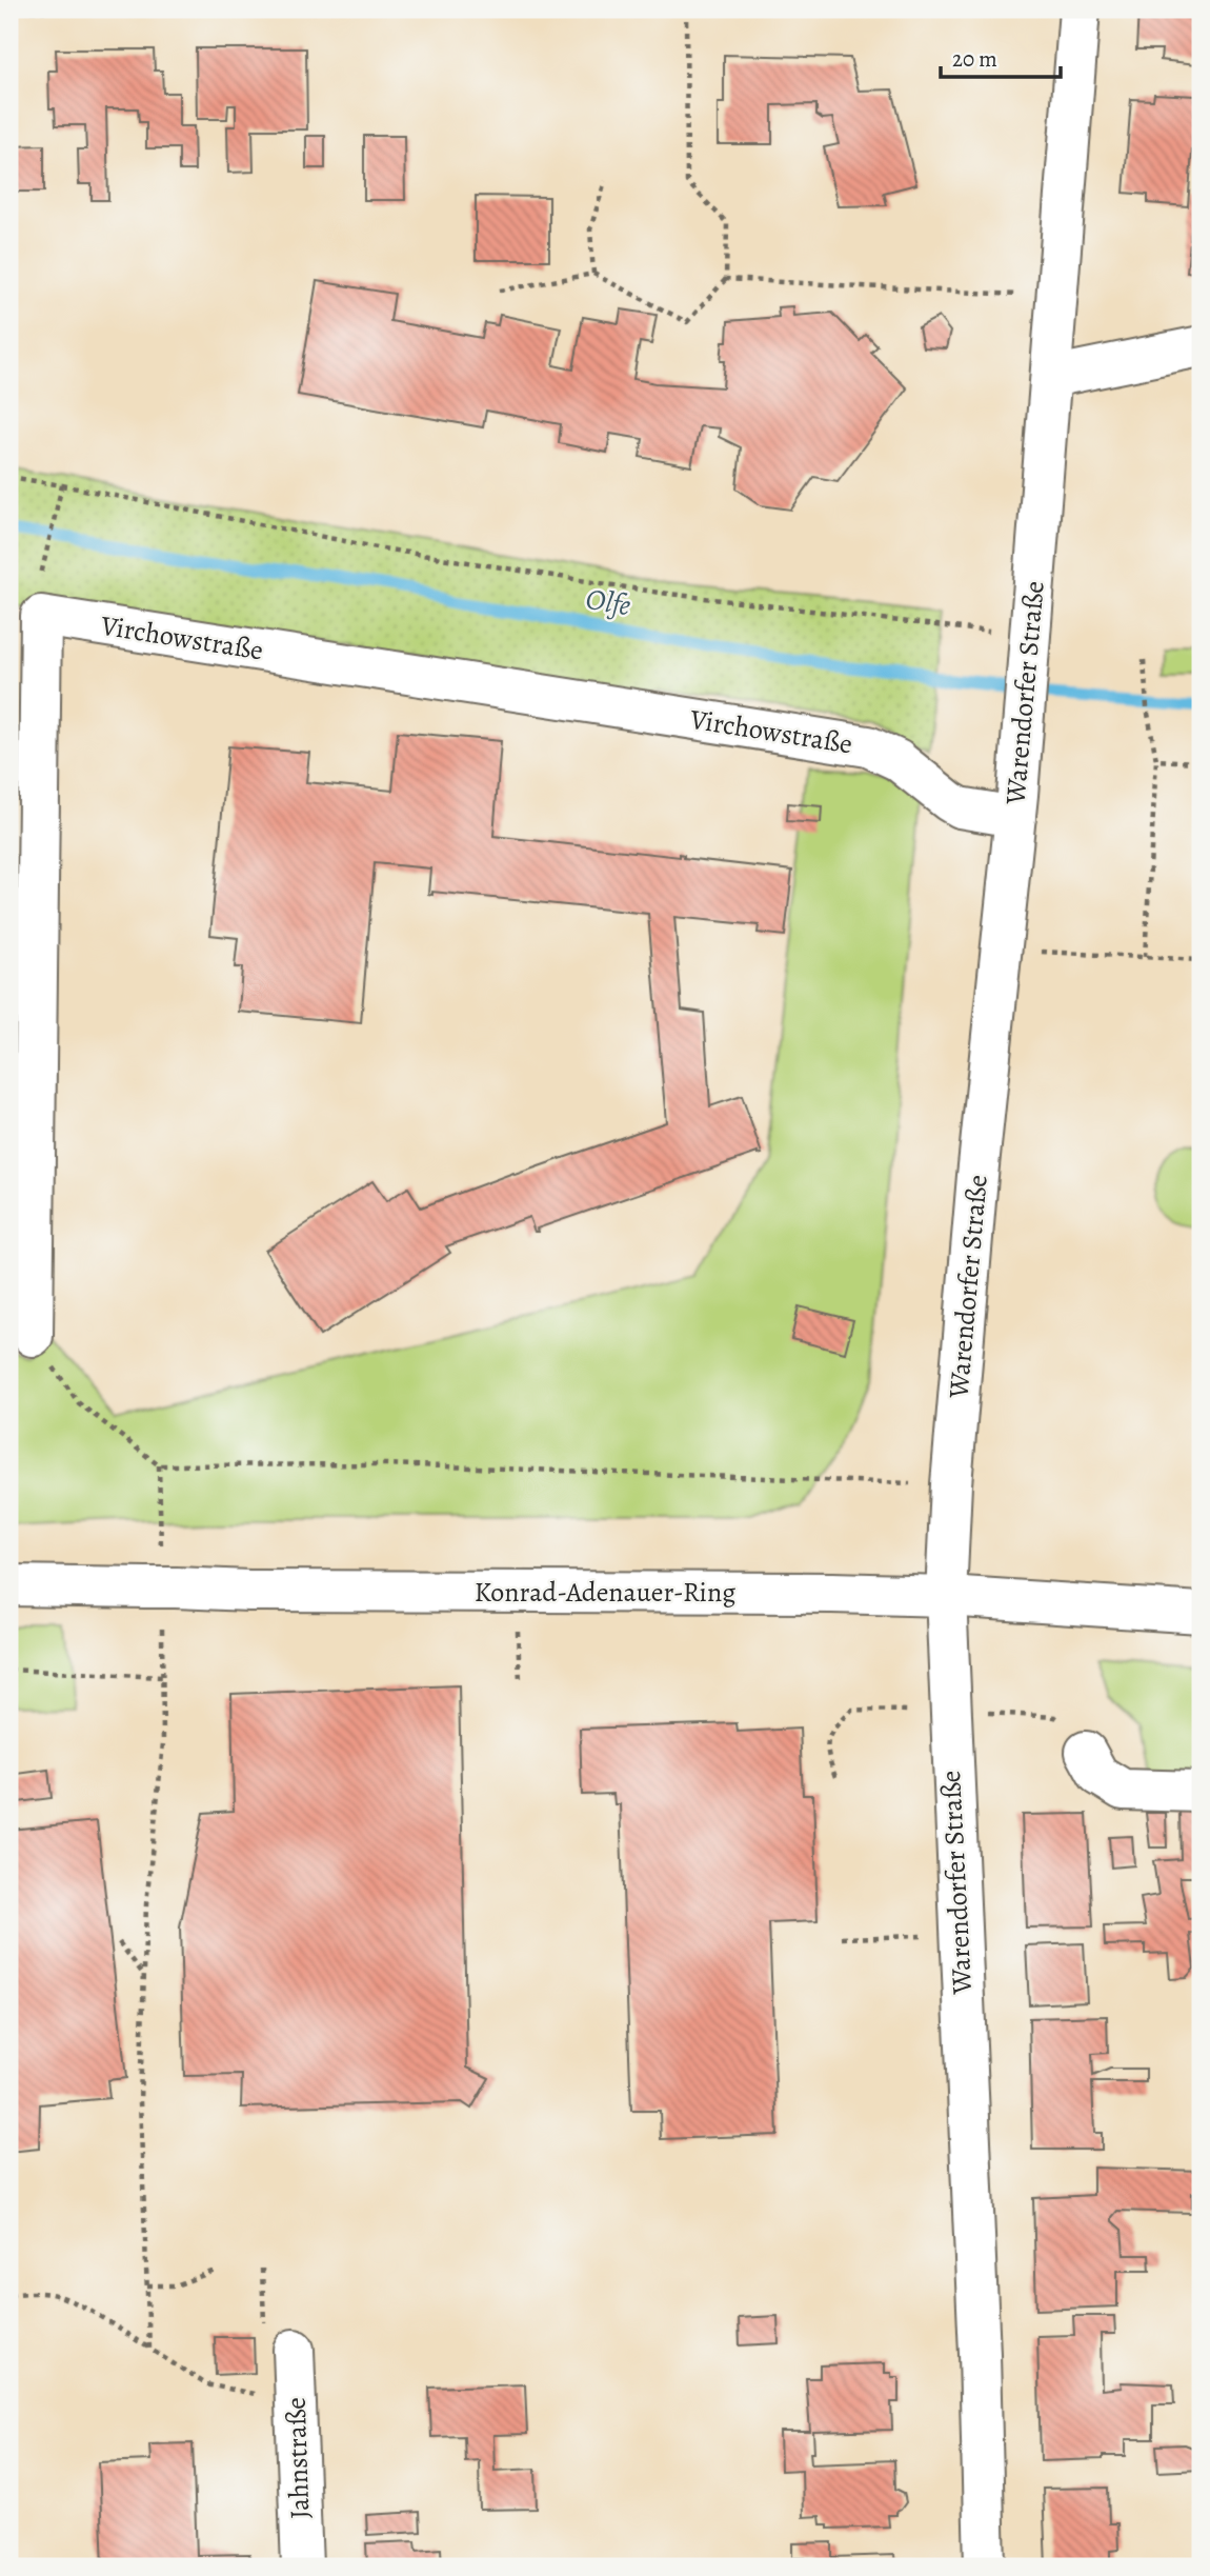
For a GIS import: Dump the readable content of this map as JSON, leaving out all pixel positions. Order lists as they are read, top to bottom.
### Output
{
  "streets": {
    "street": [
      "Virchowstraße",
      "Warendorfer Straße",
      "Konrad-Adenauer-Ring",
      "Jahnstraße"
    ]
  },
  "crossings": [
    ["Virchowstraße", "Warendorfer Straße"],
    ["Warendorfer Straße", "Konrad-Adenauer-Ring"]
  ],
  "water": ["Olfe"],
  "scale_bar": "20 m"
}
